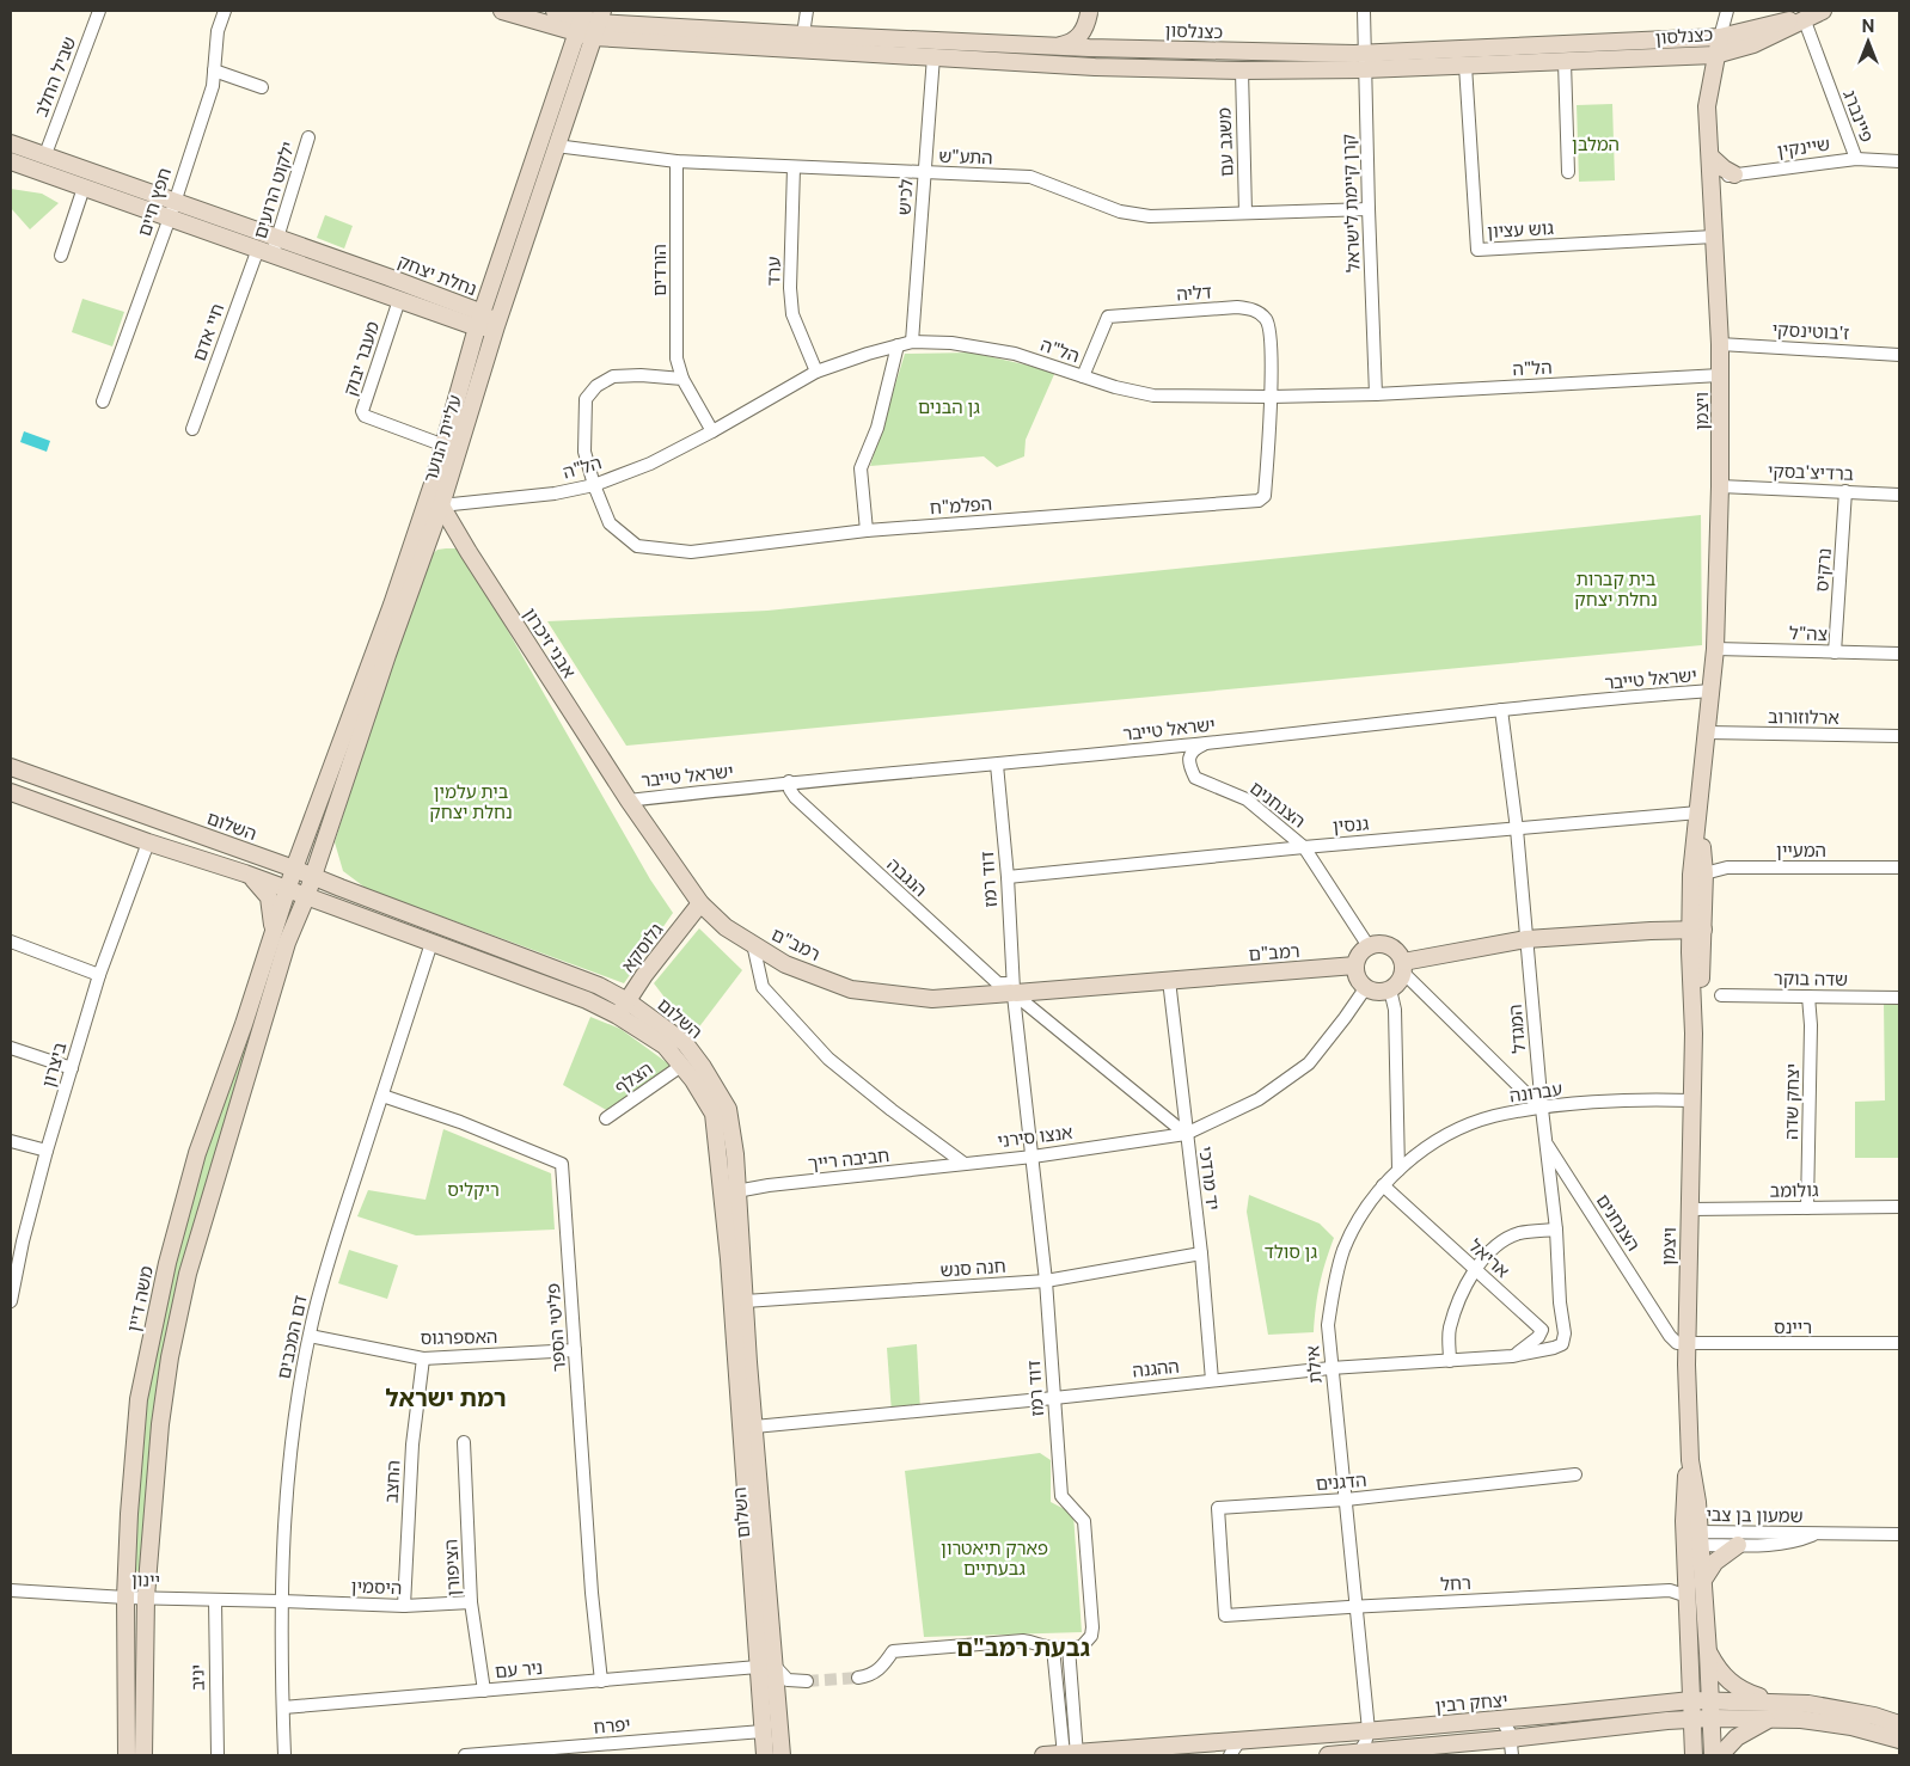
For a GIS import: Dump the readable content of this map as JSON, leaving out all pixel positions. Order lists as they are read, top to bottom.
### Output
{
  "streets": {
    "street": [
      "כצנלסון",
      "שביל החלב",
      "פיינברג",
      "משגב עם",
      "שיינקין",
      "התע\"ש",
      "ילקוט הרועים",
      "לכיש",
      "חפץ חיים",
      "קרן קיימת לישראל",
      "גוש עציון",
      "הורדים",
      "ערד",
      "נחלת יצחק",
      "דליה",
      "ז'בוטינסקי",
      "חיי אדם",
      "הל\"ה",
      "מעבר יבוק",
      "ויצמן",
      "עליית הנוער",
      "ברדיצ'בסקי",
      "הפלמ\"ח",
      "נרקיס",
      "צה\"ל",
      "אבני זיכרון",
      "ישראל טייבר",
      "ארלוזורוב",
      "הצנחנים",
      "גנסין",
      "השלום",
      "המעיין",
      "הנגבה",
      "דוד רמז",
      "רמב\"ם",
      "גלוסקא",
      "שדה בוקר",
      "המגדל",
      "ביצרון",
      "הצלף",
      "עברונה",
      "יצחק שדה",
      "אנצו סירני",
      "חביבה רייך",
      "יד מרדכי",
      "גולומב",
      "אריאל",
      "חנה סנש",
      "משה דיין",
      "ריינס",
      "פליטי הספר",
      "דם המכבים",
      "האספרגוס",
      "אילת",
      "ההגנה",
      "החצב",
      "הדגנים",
      "שמעון בן צבי",
      "הציפורן",
      "יינון",
      "רחל",
      "היסמין",
      "ניר עם",
      "יניב",
      "יצחק רבין",
      "יפרח"
    ]
  },
  "crossings": [
    ["כצנלסון", "פיינברג"],
    ["כצנלסון", "משגב עם"],
    ["כצנלסון", "לכיש"],
    ["כצנלסון", "קרן קיימת לישראל"],
    ["כצנלסון", "גוש עציון"],
    ["כצנלסון", "ויצמן"],
    ["כצנלסון", "עליית הנוער"],
    ["שביל החלב", "נחלת יצחק"],
    ["פיינברג", "שיינקין"],
    ["משגב עם", "התע\"ש"],
    ["שיינקין", "ויצמן"],
    ["התע\"ש", "לכיש"],
    ["התע\"ש", "קרן קיימת לישראל"],
    ["התע\"ש", "הורדים"],
    ["התע\"ש", "ערד"],
    ["התע\"ש", "עליית הנוער"],
    ["ילקוט הרועים", "נחלת יצחק"],
    ["ילקוט הרועים", "חיי אדם"],
    ["לכיש", "הל\"ה"],
    ["חפץ חיים", "נחלת יצחק"],
    ["קרן קיימת לישראל", "הל\"ה"],
    ["גוש עציון", "ויצמן"],
    ["הורדים", "הל\"ה"],
    ["ערד", "הל\"ה"],
    ["נחלת יצחק", "חיי אדם"],
    ["נחלת יצחק", "מעבר יבוק"],
    ["נחלת יצחק", "עליית הנוער"],
    ["דליה", "הל\"ה"],
    ["דליה", "הפלמ\"ח"],
    ["ז'בוטינסקי", "ויצמן"],
    ["הל\"ה", "ויצמן"],
    ["הל\"ה", "עליית הנוער"],
    ["הל\"ה", "הפלמ\"ח"],
    ["הל\"ה", "אבני זיכרון"],
    ["מעבר יבוק", "עליית הנוער"],
    ["ויצמן", "ברדיצ'בסקי"],
    ["ויצמן", "צה\"ל"],
    ["ויצמן", "ישראל טייבר"],
    ["ויצמן", "ארלוזורוב"],
    ["ויצמן", "הצנחנים"],
    ["ויצמן", "גנסין"],
    ["ויצמן", "המעיין"],
    ["ויצמן", "עברונה"],
    ["ויצמן", "גולומב"],
    ["ויצמן", "ריינס"],
    ["ויצמן", "שמעון בן צבי"],
    ["ויצמן", "רחל"],
    ["ויצמן", "יצחק רבין"],
    ["עליית הנוער", "אבני זיכרון"],
    ["עליית הנוער", "השלום"],
    ["עליית הנוער", "משה דיין"],
    ["ברדיצ'בסקי", "נרקיס"],
    ["נרקיס", "צה\"ל"],
    ["אבני זיכרון", "ישראל טייבר"],
    ["אבני זיכרון", "רמב\"ם"],
    ["ישראל טייבר", "הצנחנים"],
    ["ישראל טייבר", "הנגבה"],
    ["ישראל טייבר", "דוד רמז"],
    ["ישראל טייבר", "רמב\"ם"],
    ["ישראל טייבר", "המגדל"],
    ["הצנחנים", "גנסין"],
    ["הצנחנים", "רמב\"ם"],
    ["הצנחנים", "המגדל"],
    ["הצנחנים", "אנצו סירני"],
    ["הצנחנים", "ריינס"],
    ["גנסין", "דוד רמז"],
    ["גנסין", "המגדל"],
    ["השלום", "גלוסקא"],
    ["השלום", "ביצרון"],
    ["השלום", "הצלף"],
    ["השלום", "חביבה רייך"],
    ["השלום", "חנה סנש"],
    ["השלום", "משה דיין"],
    ["השלום", "דם המכבים"],
    ["השלום", "ההגנה"],
    ["השלום", "ניר עם"],
    ["השלום", "יפרח"],
    ["הנגבה", "דוד רמז"],
    ["הנגבה", "רמב\"ם"],
    ["הנגבה", "אנצו סירני"],
    ["הנגבה", "יד מרדכי"],
    ["דוד רמז", "רמב\"ם"],
    ["דוד רמז", "אנצו סירני"],
    ["דוד רמז", "חנה סנש"],
    ["דוד רמז", "ההגנה"],
    ["רמב\"ם", "גלוסקא"],
    ["רמב\"ם", "אנצו סירני"],
    ["רמב\"ם", "יד מרדכי"],
    ["שדה בוקר", "יצחק שדה"],
    ["המגדל", "עברונה"],
    ["המגדל", "ההגנה"],
    ["עברונה", "אילת"],
    ["יצחק שדה", "גולומב"],
    ["אנצו סירני", "חביבה רייך"],
    ["אנצו סירני", "יד מרדכי"],
    ["יד מרדכי", "חנה סנש"],
    ["יד מרדכי", "ההגנה"],
    ["אריאל", "אילת"],
    ["אריאל", "ההגנה"],
    ["משה דיין", "יינון"],
    ["פליטי הספר", "דם המכבים"],
    ["פליטי הספר", "האספרגוס"],
    ["פליטי הספר", "ניר עם"],
    ["דם המכבים", "האספרגוס"],
    ["דם המכבים", "יינון"],
    ["דם המכבים", "היסמין"],
    ["דם המכבים", "ניר עם"],
    ["האספרגוס", "החצב"],
    ["אילת", "ההגנה"],
    ["אילת", "הדגנים"],
    ["אילת", "רחל"],
    ["אילת", "יצחק רבין"],
    ["החצב", "היסמין"],
    ["הדגנים", "רחל"],
    ["הציפורן", "היסמין"],
    ["הציפורן", "ניר עם"],
    ["יינון", "היסמין"],
    ["יינון", "יניב"]
  ],
  "districts": ["רמת ישראל", "גבעת רמב\"ם"],
  "parks": [
    "המלבן",
    "גן הבנים",
    "בית קברות נחלת יצחק",
    "בית עלמין נחלת יצחק",
    "ריקליס",
    "גן סולד",
    "פארק תיאטרון גבעתיים"
  ],
  "north": "top"
}
